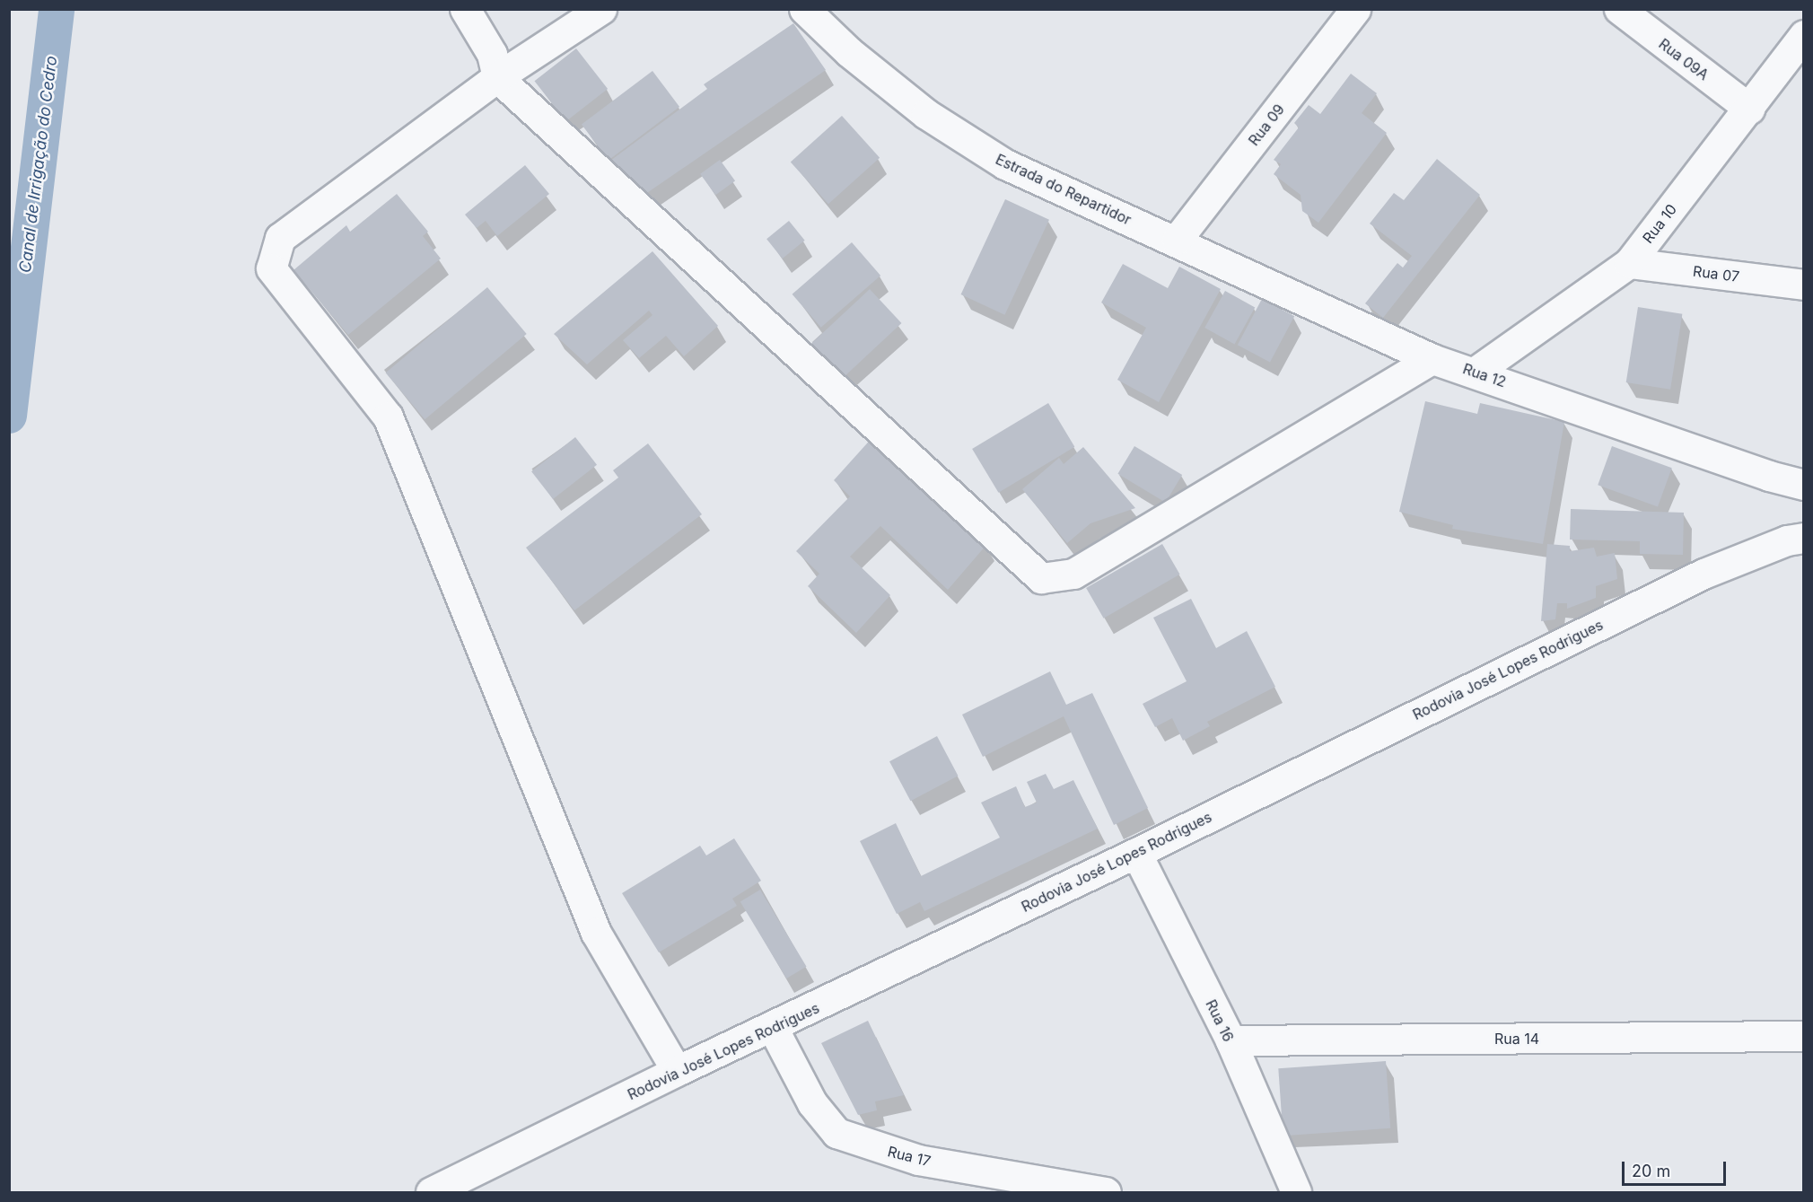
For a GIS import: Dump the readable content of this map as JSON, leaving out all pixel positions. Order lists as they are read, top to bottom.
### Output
{
  "streets": {
    "street": [
      "Rua 09A",
      "Rua 09",
      "Estrada do Repartidor",
      "Rua 10",
      "Rua 07",
      "Rua 12",
      "Rodovia José Lopes Rodrigues",
      "Rua 16",
      "Rua 14",
      "Rua 17"
    ]
  },
  "crossings": [
    ["Rua 09A", "Rua 10"],
    ["Rua 09", "Estrada do Repartidor"],
    ["Rua 09", "Rua 12"],
    ["Estrada do Repartidor", "Rua 12"],
    ["Rua 10", "Rua 07"],
    ["Rua 10", "Rua 12"],
    ["Rodovia José Lopes Rodrigues", "Rua 16"],
    ["Rodovia José Lopes Rodrigues", "Rua 17"],
    ["Rua 16", "Rua 14"]
  ],
  "water": ["Canal de Irrigação do Cedro"],
  "scale_bar": "20 m"
}
